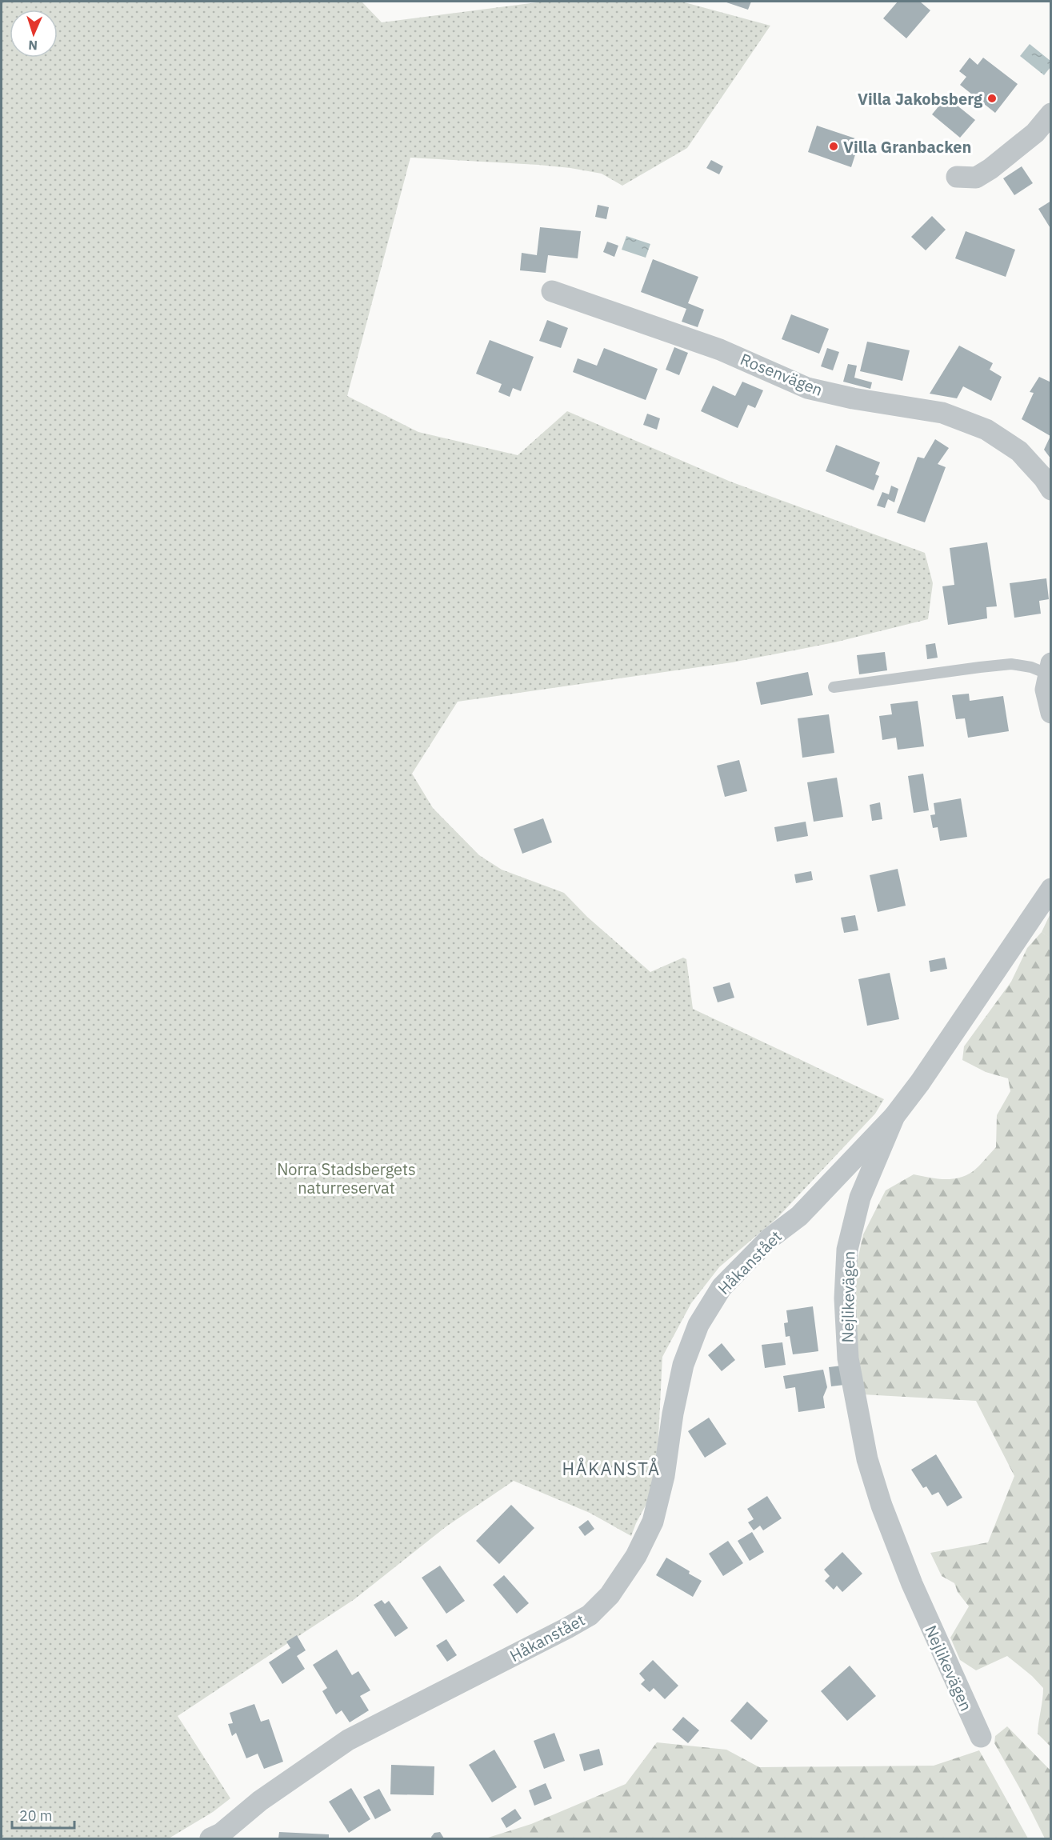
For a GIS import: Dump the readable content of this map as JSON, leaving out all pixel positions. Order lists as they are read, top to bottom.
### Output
{
  "streets": {
    "street": ["Rosenvägen", "Håkanstået", "Nejlikevägen"]
  },
  "crossings": [
    ["Håkanstået", "Nejlikevägen"]
  ],
  "districts": ["HÅKANSTÅ"],
  "parks": ["Norra Stadsbergets naturreservat"],
  "places": ["Villa Jakobsberg", "Villa Granbacken"],
  "scale_bar": "20 m",
  "north": "bottom"
}
